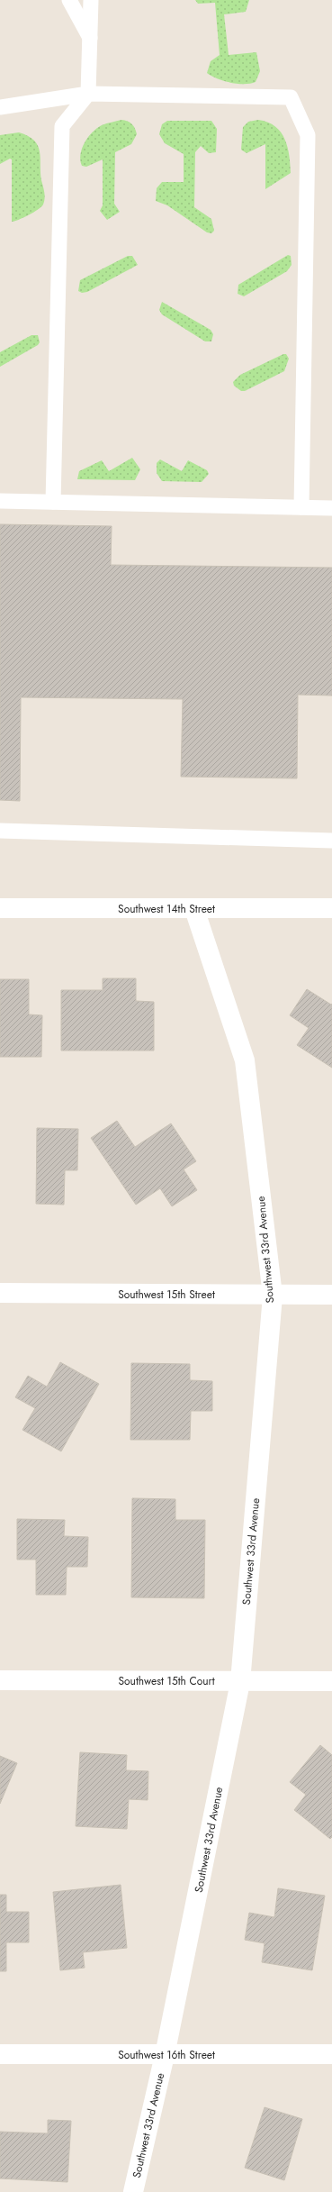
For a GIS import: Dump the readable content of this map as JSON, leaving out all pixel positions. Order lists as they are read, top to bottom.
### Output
{
  "streets": {
    "street": [
      "Southwest 14th Street",
      "Southwest 33rd Avenue",
      "Southwest 15th Street",
      "Southwest 15th Court",
      "Southwest 16th Street"
    ]
  },
  "crossings": [
    ["Southwest 14th Street", "Southwest 33rd Avenue"],
    ["Southwest 33rd Avenue", "Southwest 15th Street"],
    ["Southwest 33rd Avenue", "Southwest 15th Court"],
    ["Southwest 33rd Avenue", "Southwest 16th Street"]
  ]
}
